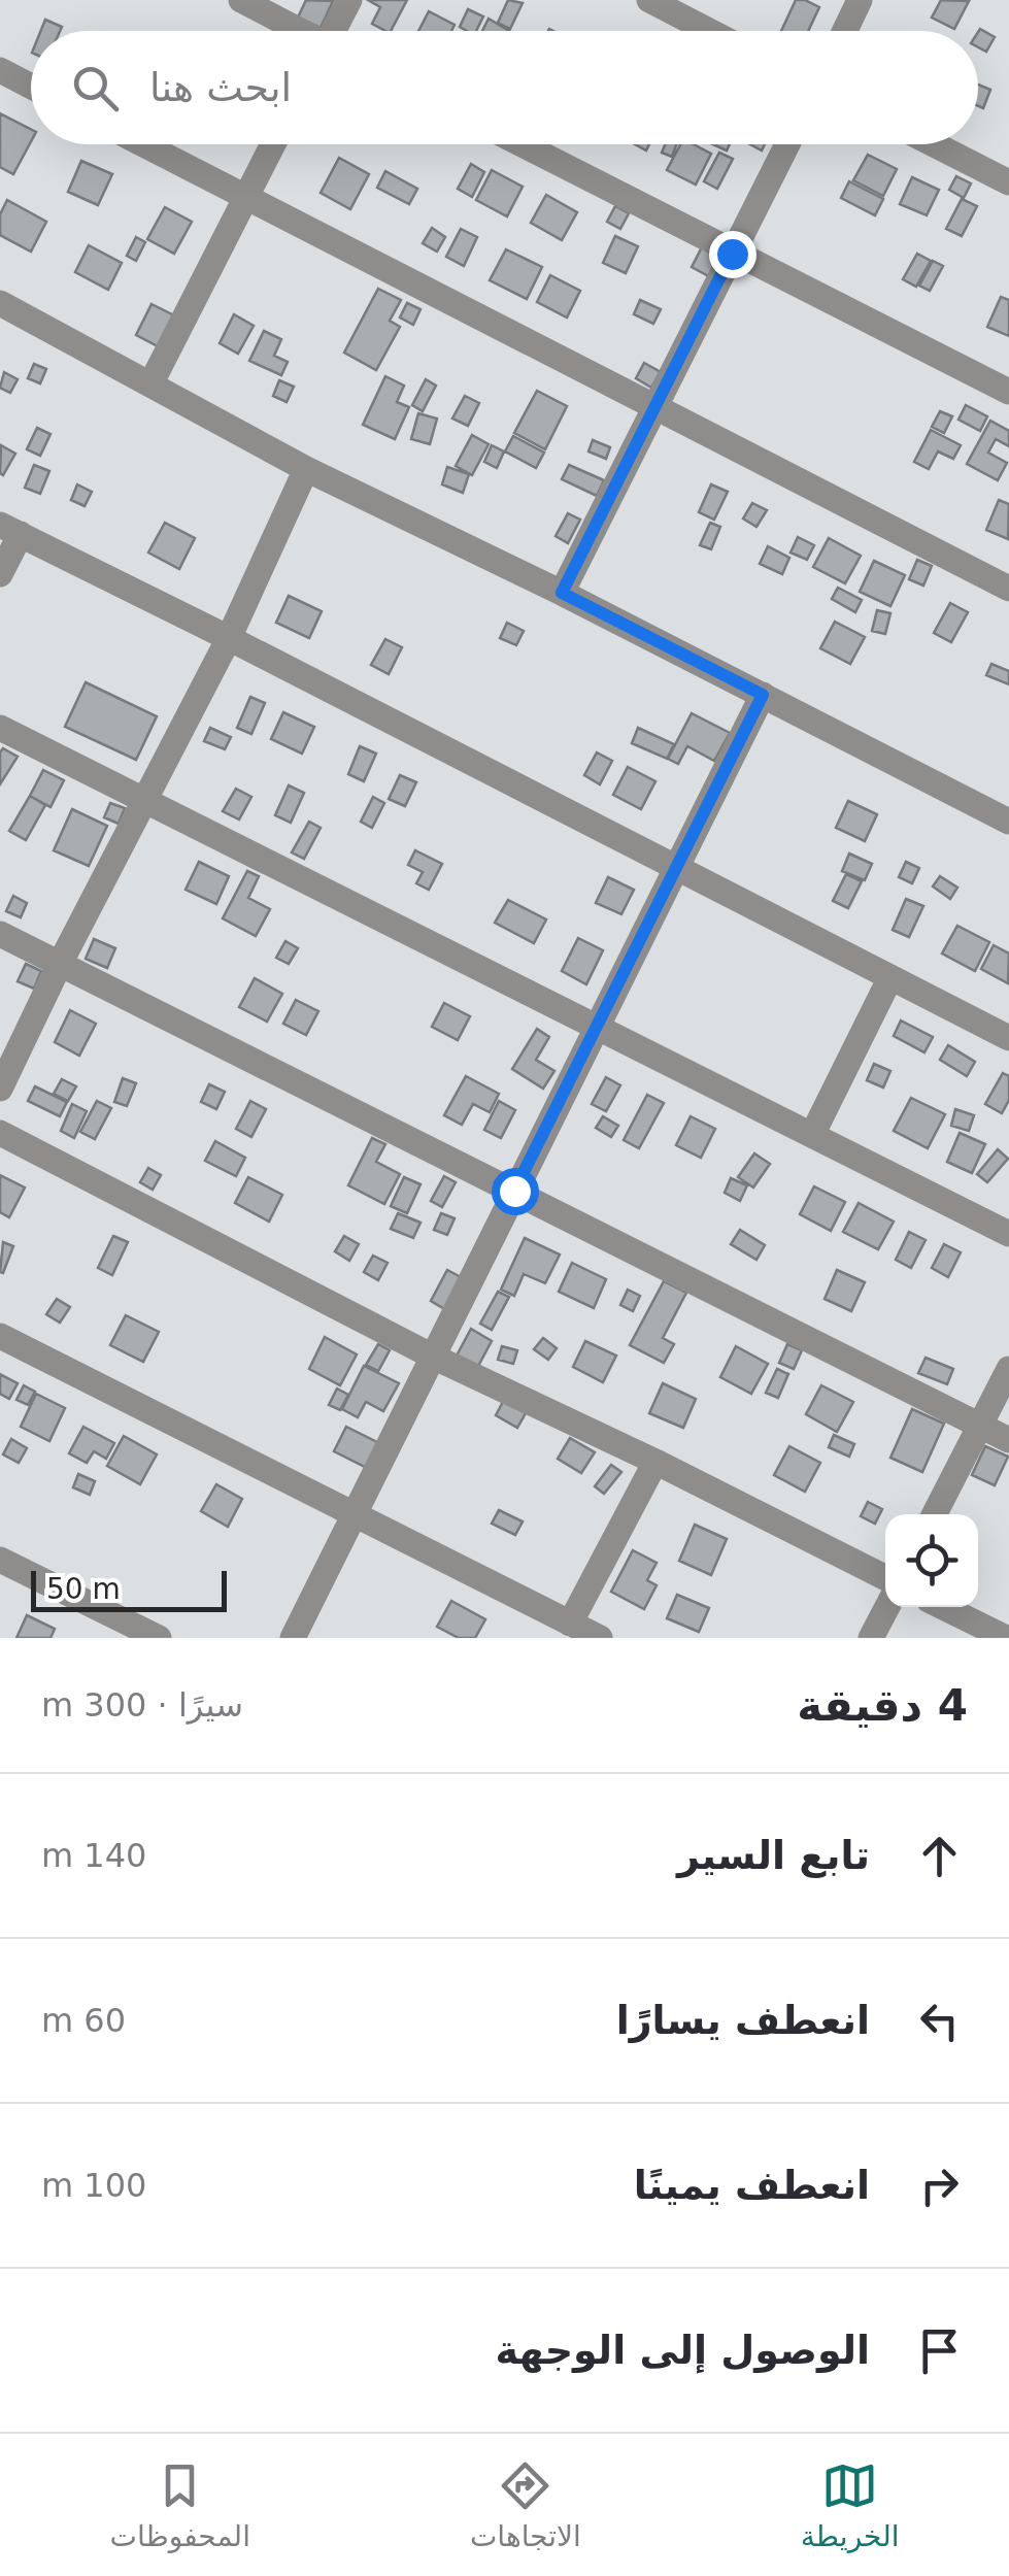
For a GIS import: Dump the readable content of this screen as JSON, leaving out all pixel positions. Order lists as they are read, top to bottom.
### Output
{
  "scale_bar": "50 m",
  "page": {
    "search": "ابحث هنا",
    "scale": "50 m",
    "heading": ["4 دقيقة", "سيرًا · 300 m"],
    "list": [
      ["تابع السير", "140 m"],
      ["انعطف يسارًا", "60 m"],
      ["انعطف يمينًا", "100 m"],
      "الوصول إلى الوجهة"
    ],
    "nav": ["الخريطة", "الاتجاهات", "المحفوظات"]
  }
}
